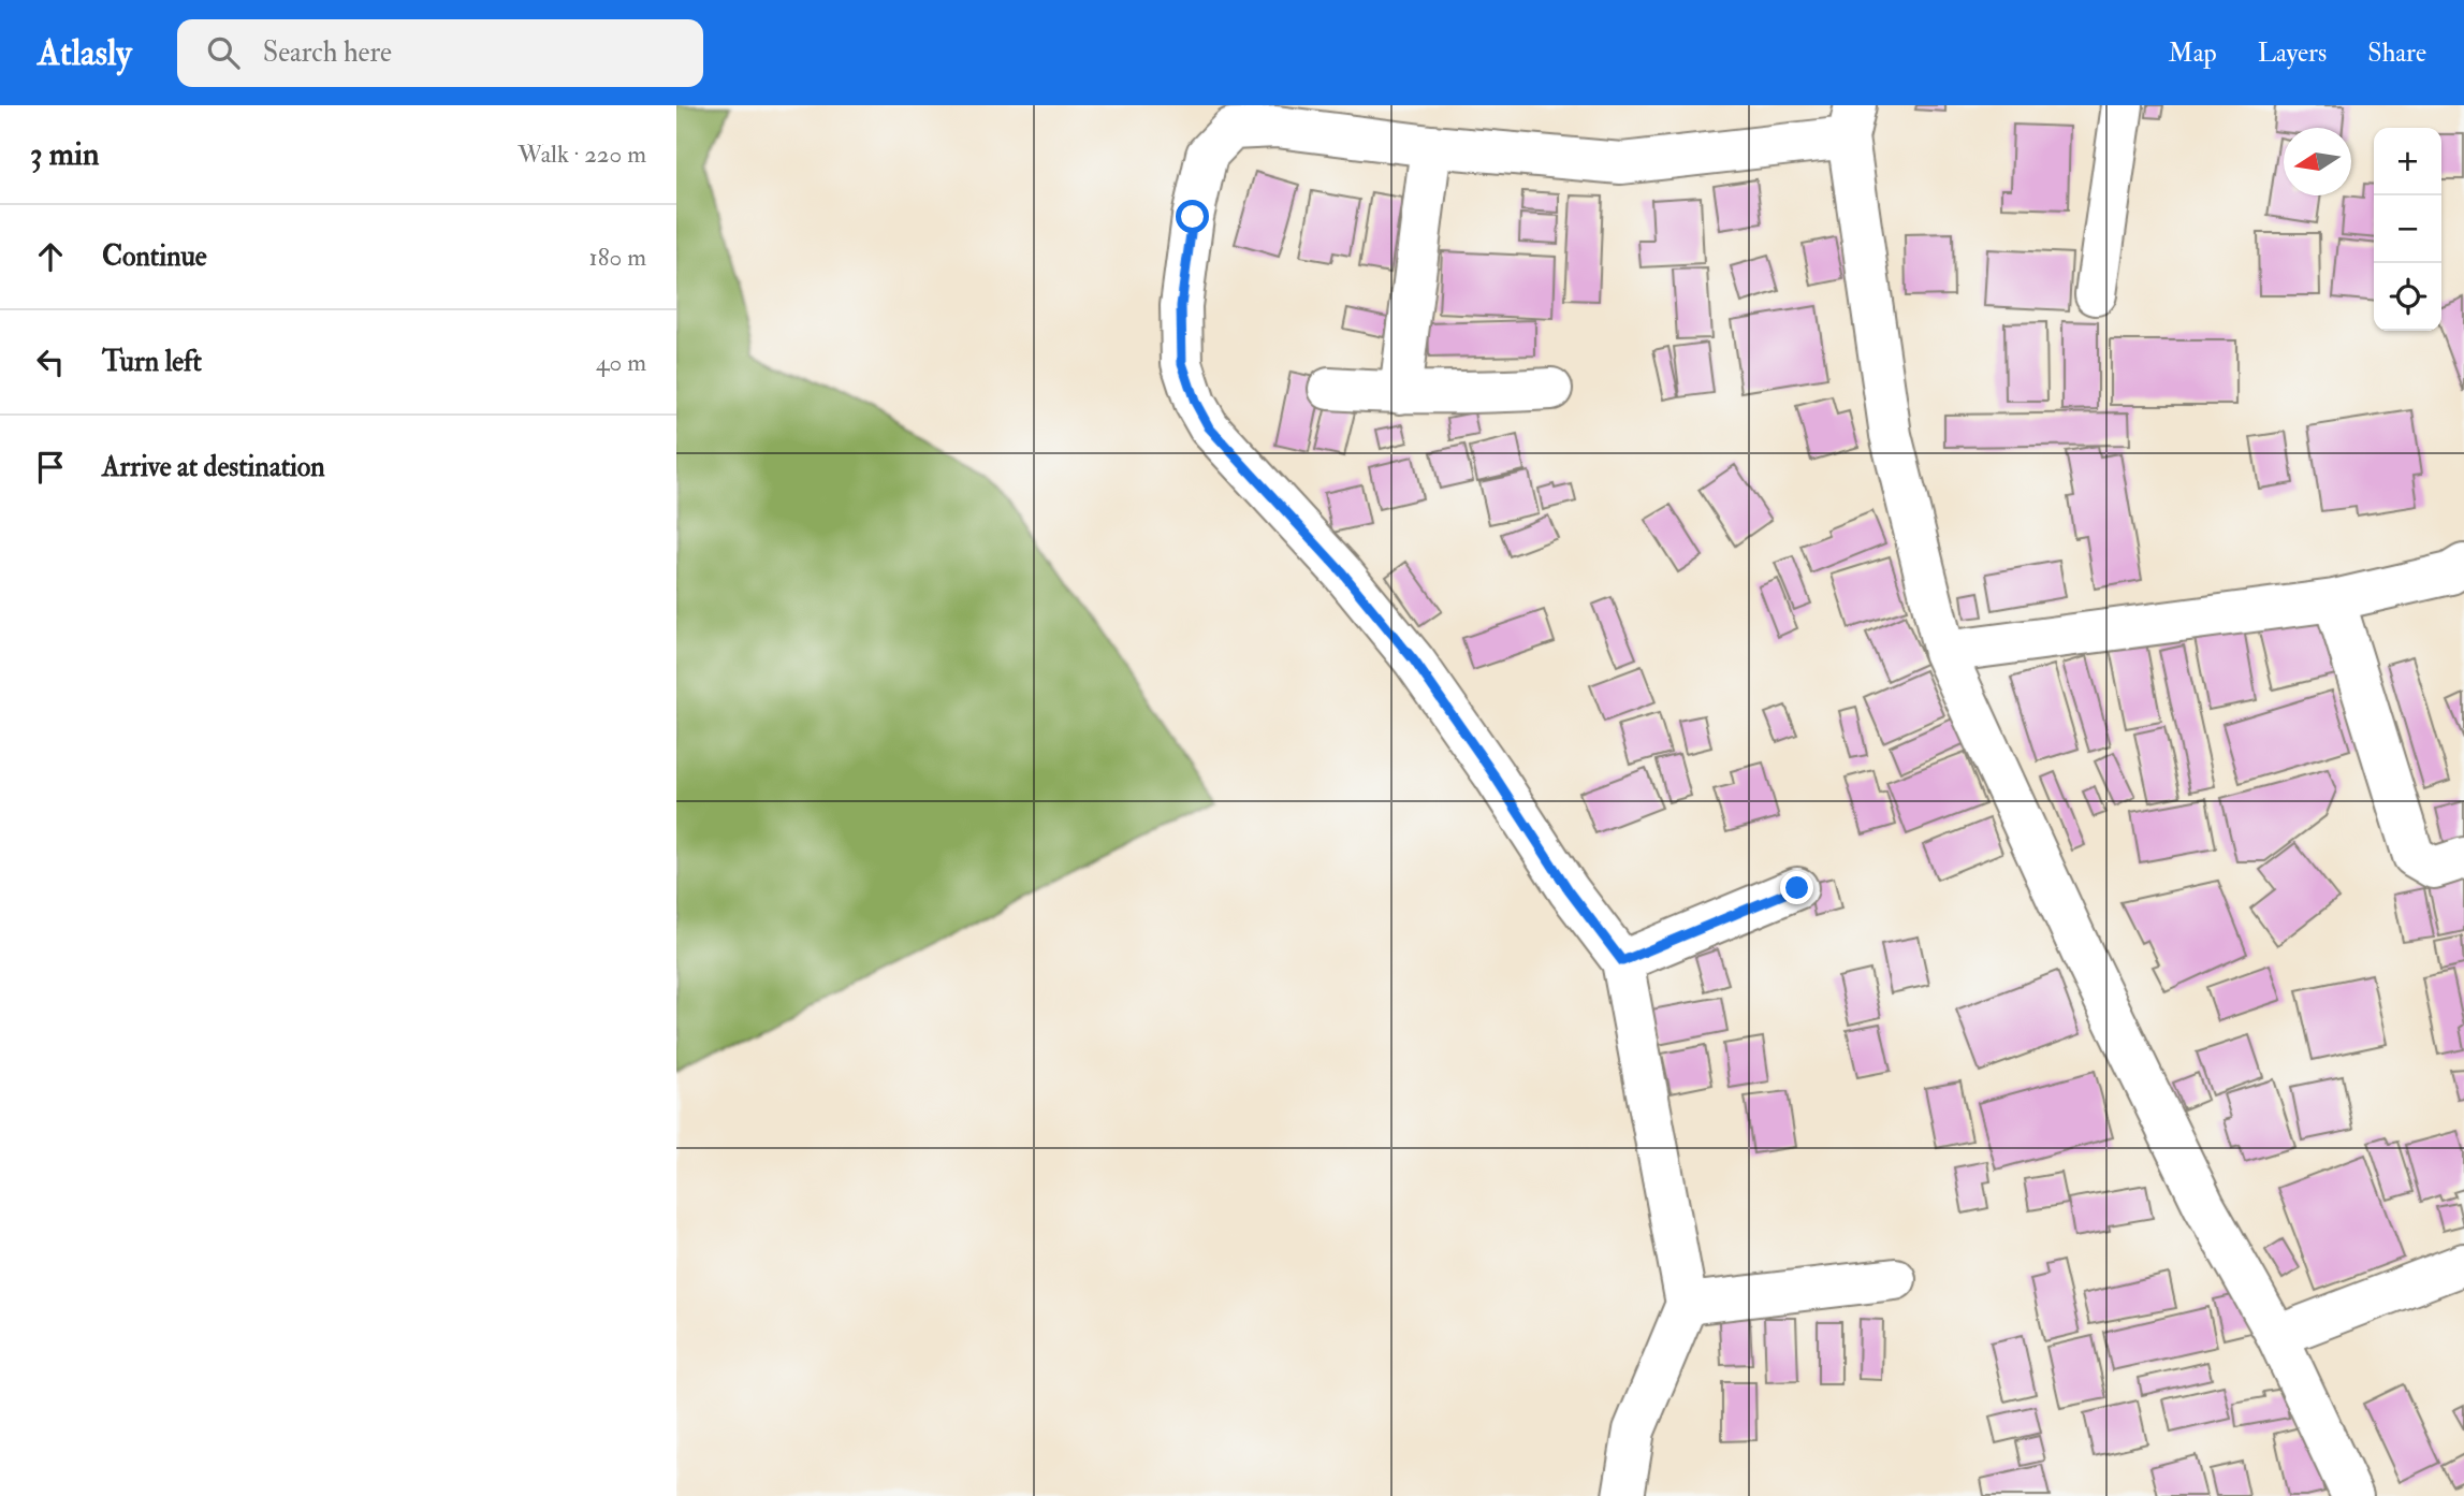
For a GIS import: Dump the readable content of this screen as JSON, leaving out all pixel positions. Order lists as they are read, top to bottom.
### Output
{
  "north": "left",
  "page": {
    "header": "Atlasly",
    "search": "Search here",
    "nav": ["Map", "Layers", "Share"],
    "heading": ["3 min", "Walk · 220 m"],
    "map_buttons": ["+", "−"],
    "list": [
      ["Continue", "180 m"],
      ["Turn left", "40 m"],
      "Arrive at destination"
    ]
  }
}
